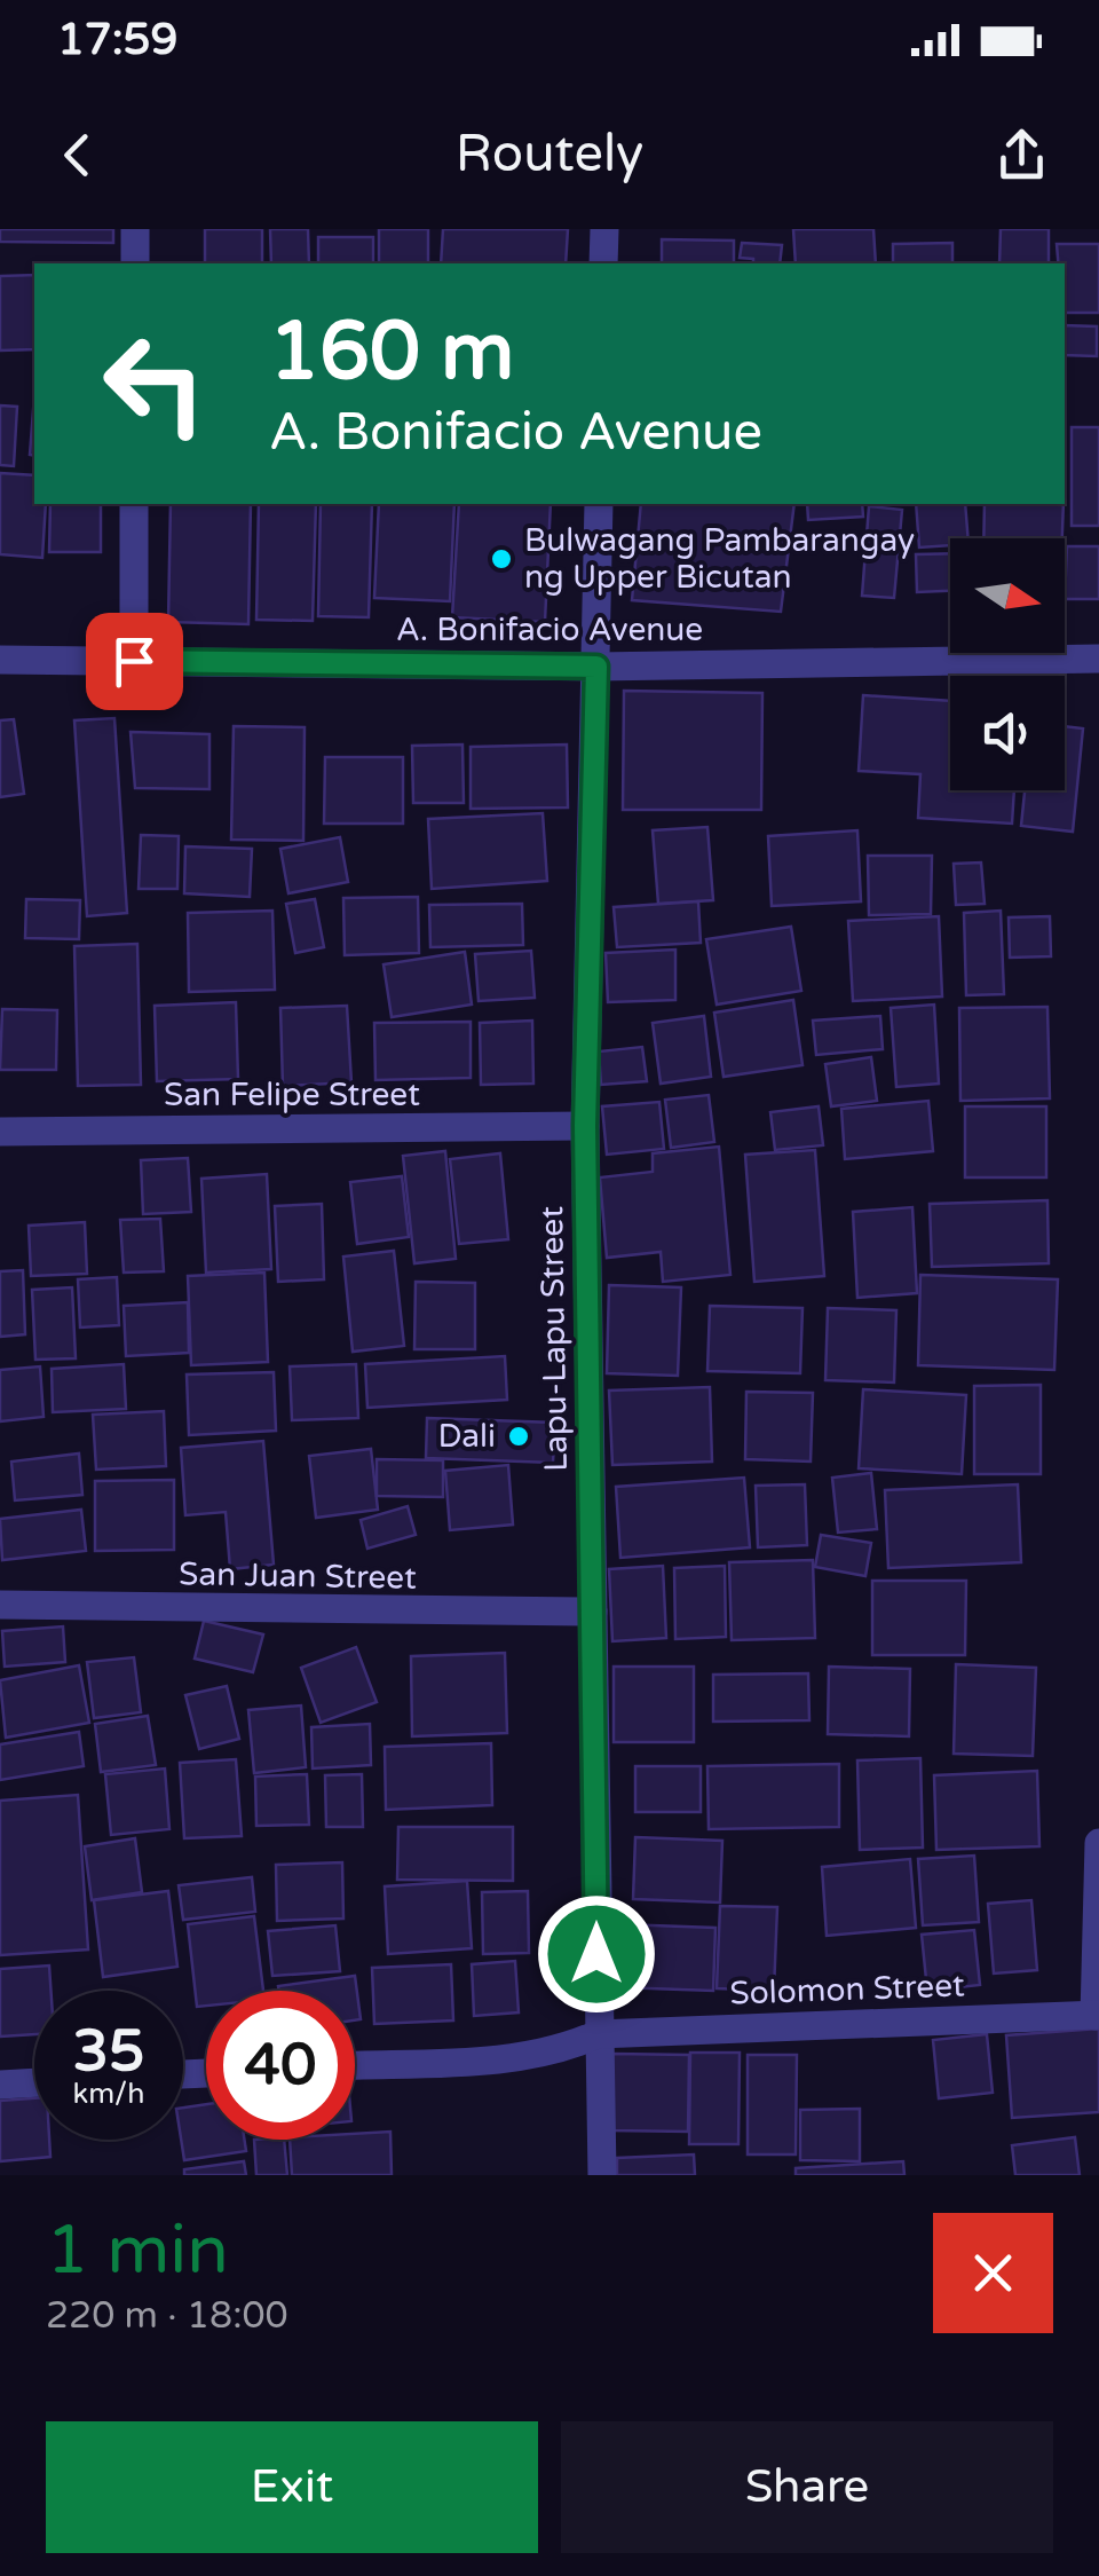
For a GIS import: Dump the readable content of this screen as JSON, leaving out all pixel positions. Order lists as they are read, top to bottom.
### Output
{
  "streets": {
    "street": [
      "A. Bonifacio Avenue",
      "San Felipe Street",
      "Lapu-Lapu Street",
      "San Juan Street",
      "Solomon Street"
    ]
  },
  "crossings": [
    ["A. Bonifacio Avenue", "Lapu-Lapu Street"],
    ["San Felipe Street", "Lapu-Lapu Street"],
    ["Lapu-Lapu Street", "San Juan Street"],
    ["Lapu-Lapu Street", "Solomon Street"]
  ],
  "places": ["Bulwagang Pambarangay ng Upper Bicutan", "Dali"],
  "north": "right",
  "page": {
    "status": "17:59",
    "header": "Routely",
    "turn": ["160 m", "A. Bonifacio Avenue"],
    "speed": "35 km/h",
    "limit": "40",
    "heading": ["1 min", "220 m · 18:00"],
    "buttons": ["Exit", "Share"]
  }
}
